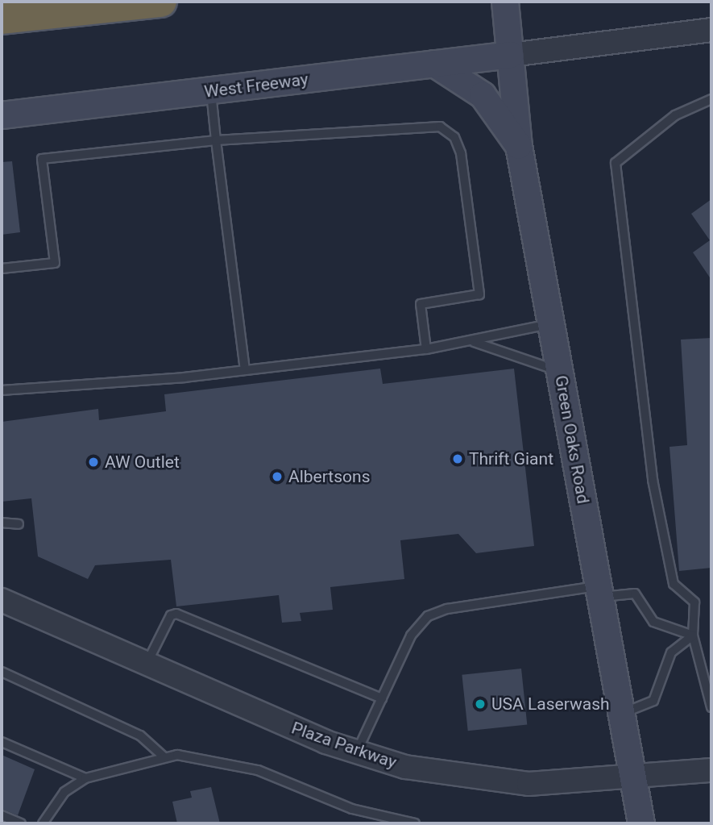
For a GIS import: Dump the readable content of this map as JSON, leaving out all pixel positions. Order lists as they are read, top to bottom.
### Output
{
  "streets": {
    "main road": ["West Freeway", "Green Oaks Road"],
    "street": ["Plaza Parkway"]
  },
  "crossings": [
    ["West Freeway", "Green Oaks Road"],
    ["Green Oaks Road", "Plaza Parkway"]
  ],
  "places": [
    "Thrift Giant",
    "AW Outlet",
    "Albertsons",
    "USA Laserwash"
  ]
}
